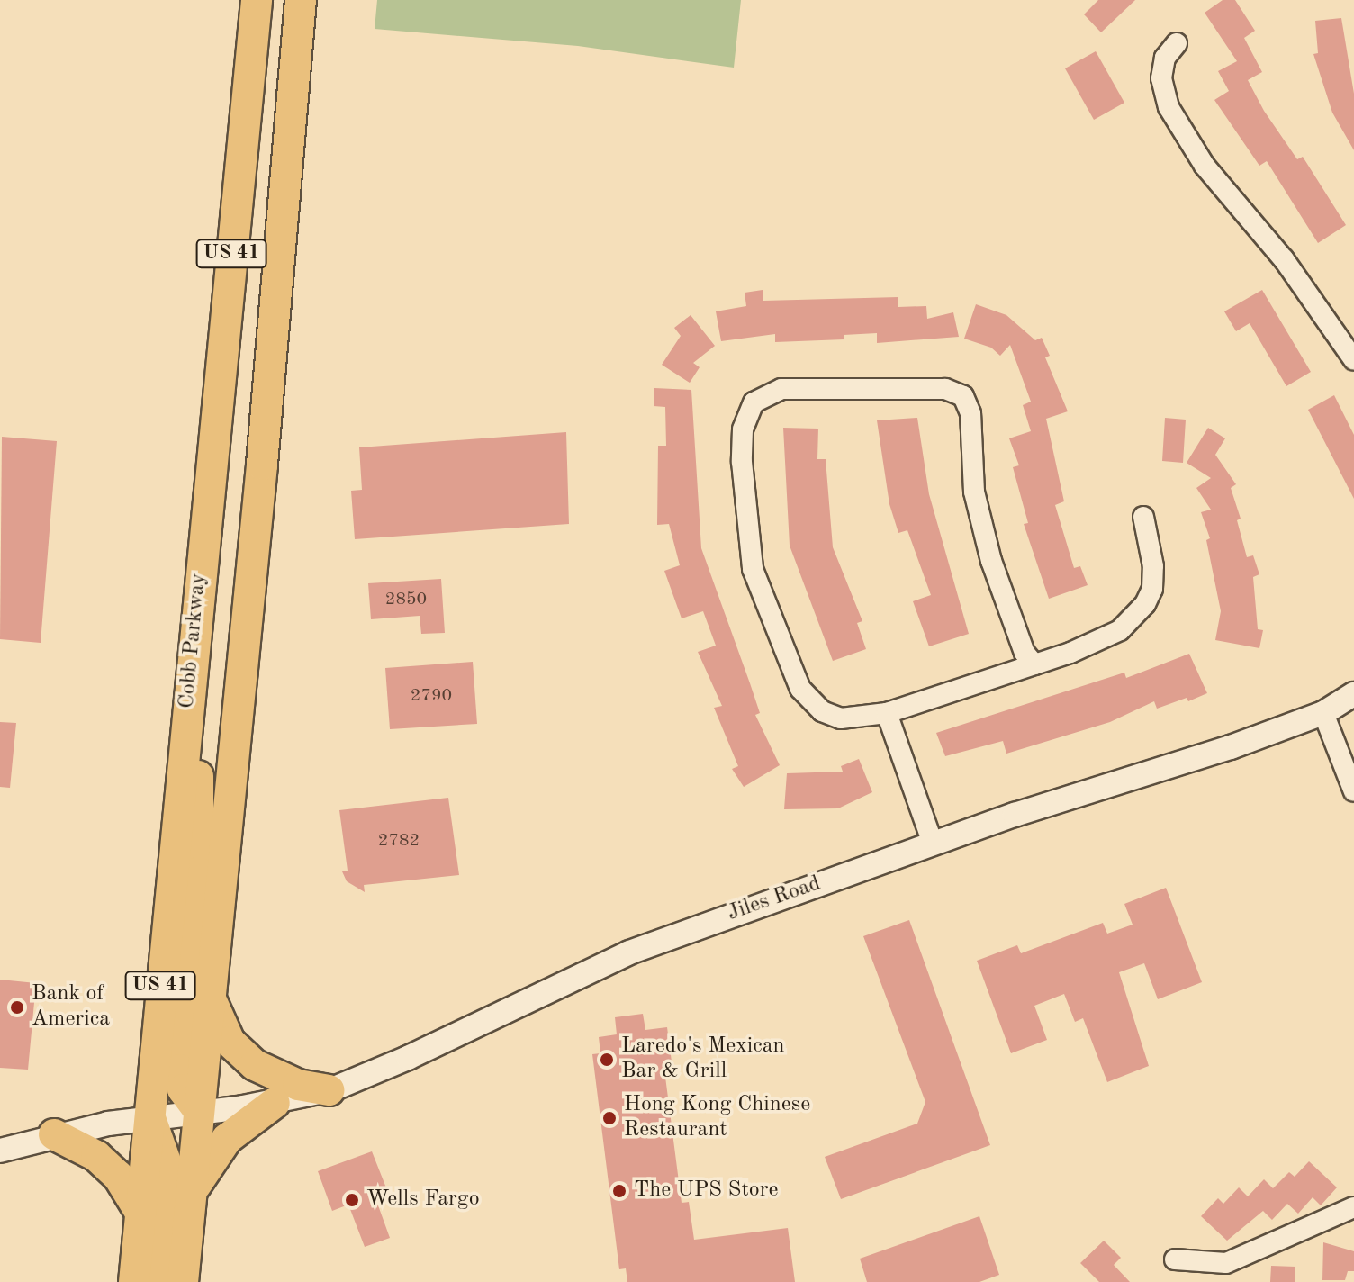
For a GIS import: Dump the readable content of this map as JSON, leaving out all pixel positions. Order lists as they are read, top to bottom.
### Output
{
  "streets": {
    "main road": ["US 41", "Cobb Parkway"],
    "street": ["Jiles Road"]
  },
  "crossings": [
    ["US 41", "Jiles Road"],
    ["Cobb Parkway", "Jiles Road"]
  ],
  "places": [
    "Bank of America",
    "Laredo's Mexican Bar & Grill",
    "Hong Kong Chinese Restaurant",
    "The UPS Store",
    "Wells Fargo"
  ],
  "house_numbers": ["2850", "2790", "2782"]
}
